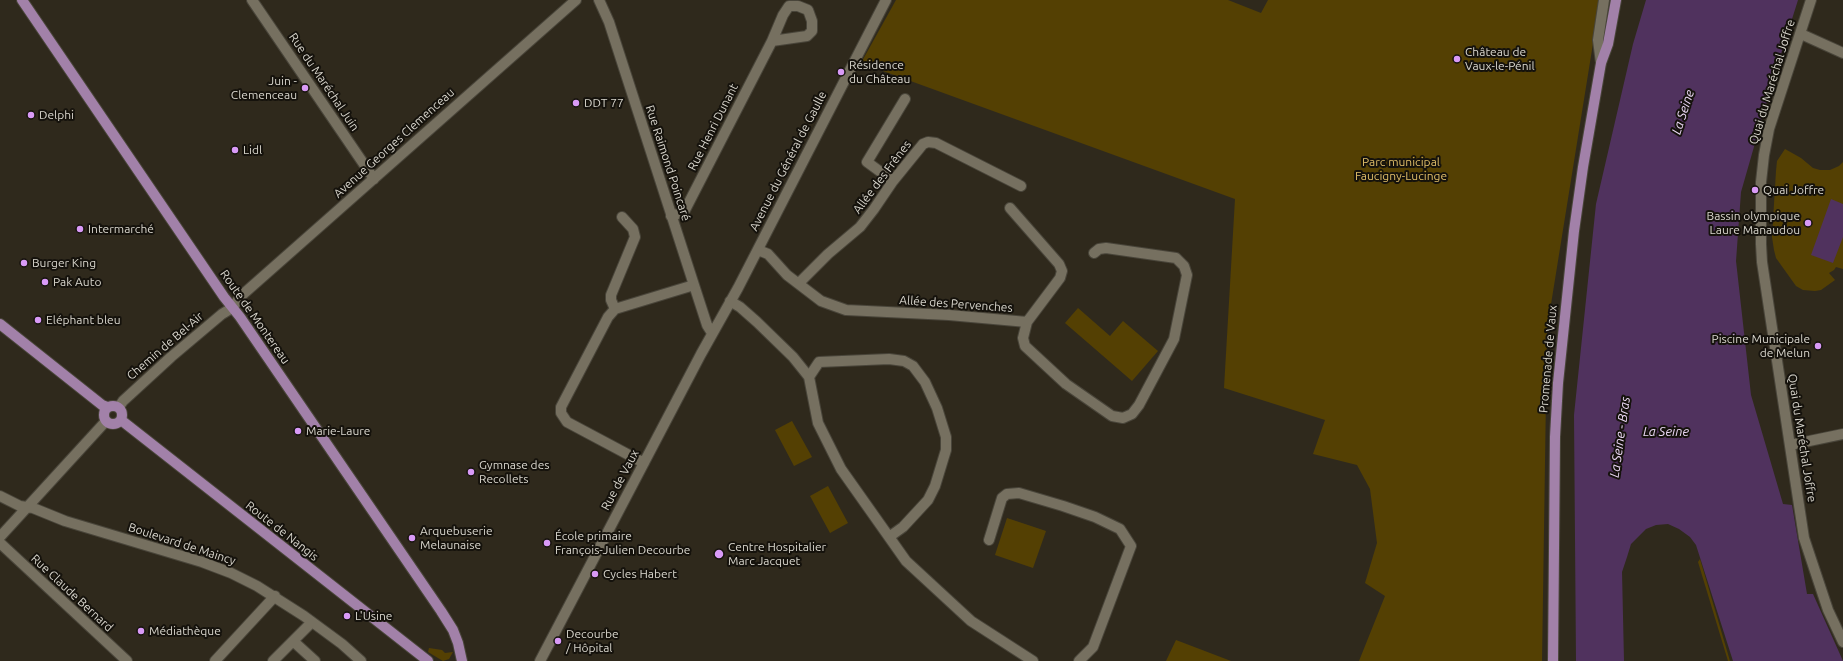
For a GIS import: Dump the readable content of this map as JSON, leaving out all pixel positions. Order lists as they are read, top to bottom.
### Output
{
  "streets": {
    "main road": ["Route de Montereau", "Promenade de Vaux", "Route de Nangis"],
    "street": [
      "Rue du Maréchal Juin",
      "Quai du Maréchal Joffre",
      "Rue Henri Dunant",
      "Avenue Georges Clemenceau",
      "Avenue du Général de Gaulle",
      "Rue Raimond Poincaré",
      "Allée des Frênes",
      "Allée des Pervenches",
      "Chemin de Bel-Air",
      "Rue de Vaux",
      "Boulevard de Maincy",
      "Rue Claude Bernard"
    ]
  },
  "crossings": [
    ["Rue du Maréchal Juin", "Avenue Georges Clemenceau"],
    ["Rue Henri Dunant", "Rue Raimond Poincaré"],
    ["Avenue Georges Clemenceau", "Route de Montereau"],
    ["Avenue Georges Clemenceau", "Chemin de Bel-Air"],
    ["Avenue du Général de Gaulle", "Rue Raimond Poincaré"],
    ["Avenue du Général de Gaulle", "Allée des Pervenches"],
    ["Avenue du Général de Gaulle", "Rue de Vaux"],
    ["Rue Raimond Poincaré", "Rue de Vaux"],
    ["Allée des Frênes", "Allée des Pervenches"],
    ["Route de Montereau", "Chemin de Bel-Air"],
    ["Chemin de Bel-Air", "Route de Nangis"]
  ],
  "water": ["La Seine", "La Seine - Bras"],
  "parks": ["Parc municipal Faucigny-Lucinge"],
  "places": [
    "Château de Vaux-le-Pénil",
    "Résidence du Château",
    "Juin - Clemenceau",
    "DDT 77",
    "Delphi",
    "Lidl",
    "Quai Joffre",
    "Bassin olympique Laure Manaudou",
    "Intermarché",
    "Burger King",
    "Pak Auto",
    "Eléphant bleu",
    "Piscine Municipale de Melun",
    "Marie-Laure",
    "Gymnase des Recollets",
    "Arquebuserie Melaunaise",
    "École primaire François-Julien Decourbe",
    "Centre Hospitalier Marc Jacquet",
    "Cycles Habert",
    "L'Usine",
    "Médiathèque",
    "Decourbe / Hôpital"
  ]
}
